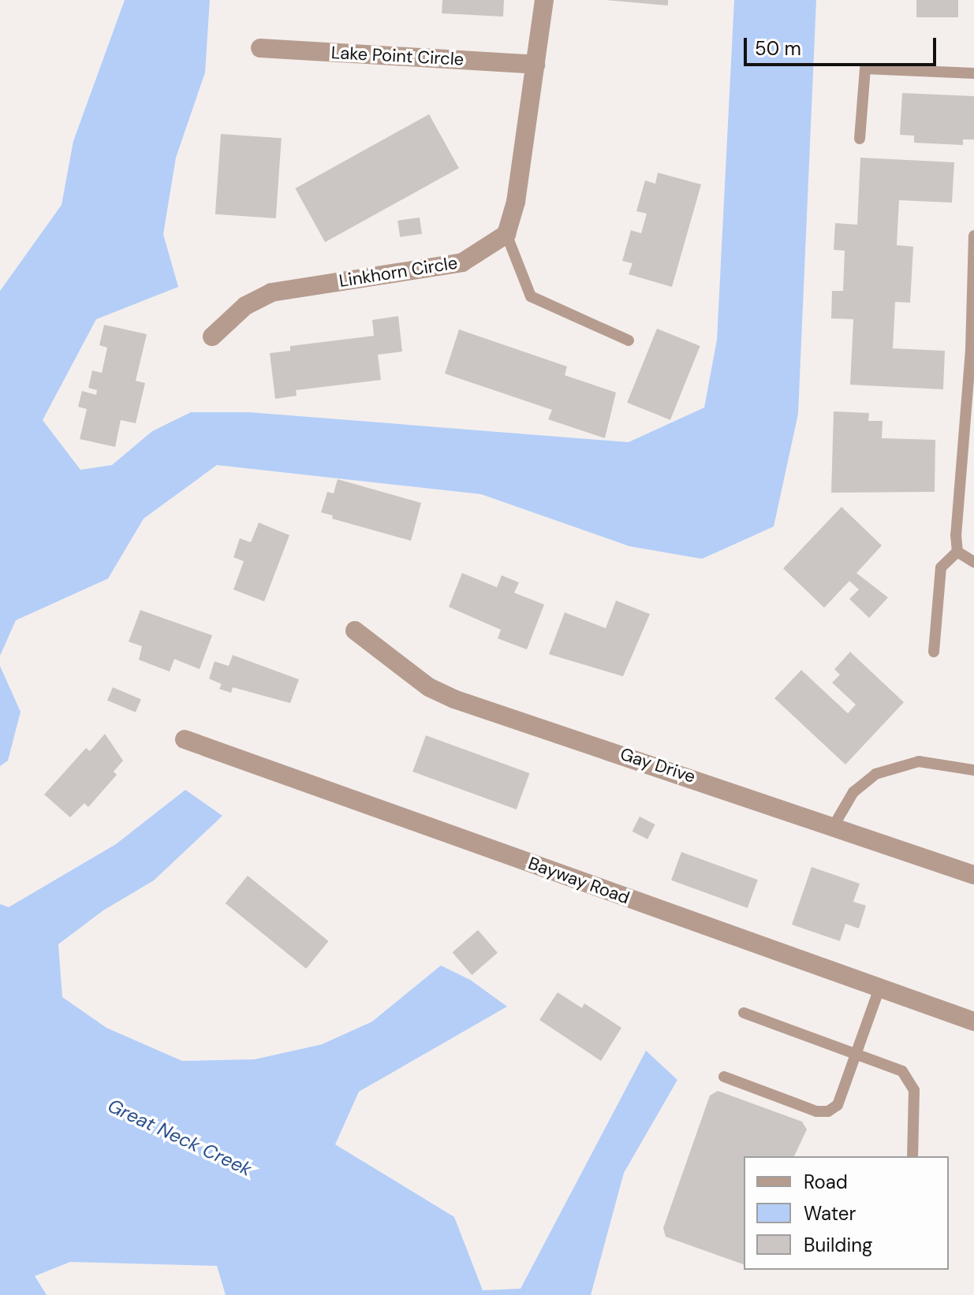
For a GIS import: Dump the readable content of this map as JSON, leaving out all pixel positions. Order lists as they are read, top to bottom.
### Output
{
  "streets": {
    "street": [
      "Lake Point Circle",
      "Linkhorn Circle",
      "Gay Drive",
      "Bayway Road"
    ]
  },
  "water": ["Great Neck Creek"],
  "legend": ["Road", "Water", "Building"],
  "scale_bar": "50 m"
}
